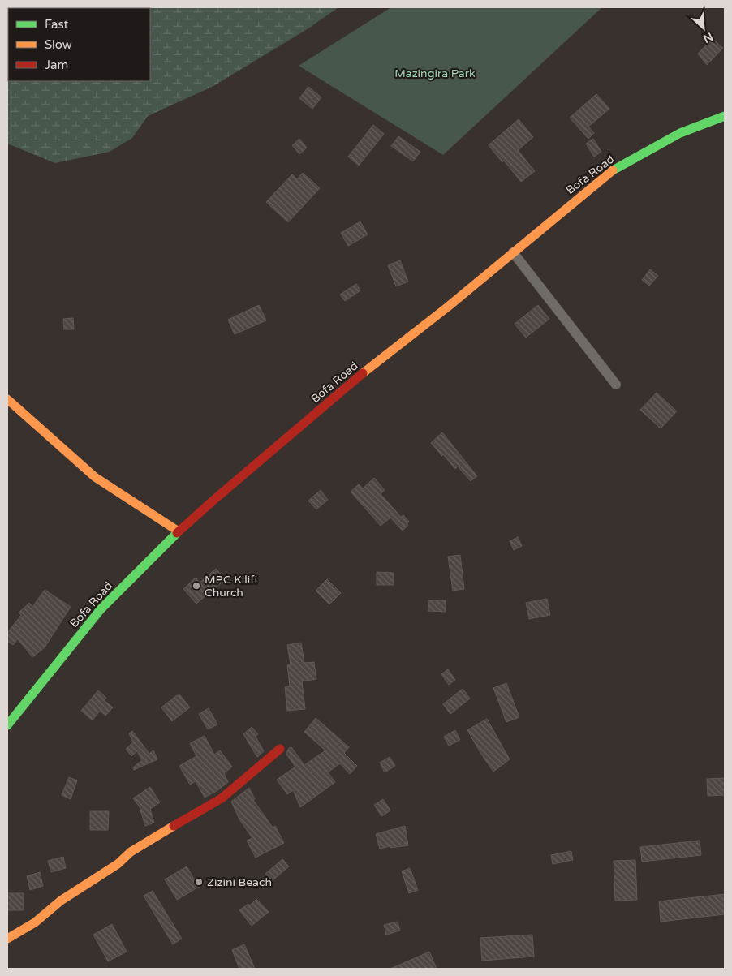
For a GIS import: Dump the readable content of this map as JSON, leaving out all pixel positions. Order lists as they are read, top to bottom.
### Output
{
  "streets": {
    "street": ["Bofa Road"]
  },
  "parks": ["Mazingira Park"],
  "places": ["MPC Kilifi Church", "Zizini Beach"],
  "legend": ["Fast", "Slow", "Jam"],
  "north": "bottom right"
}
